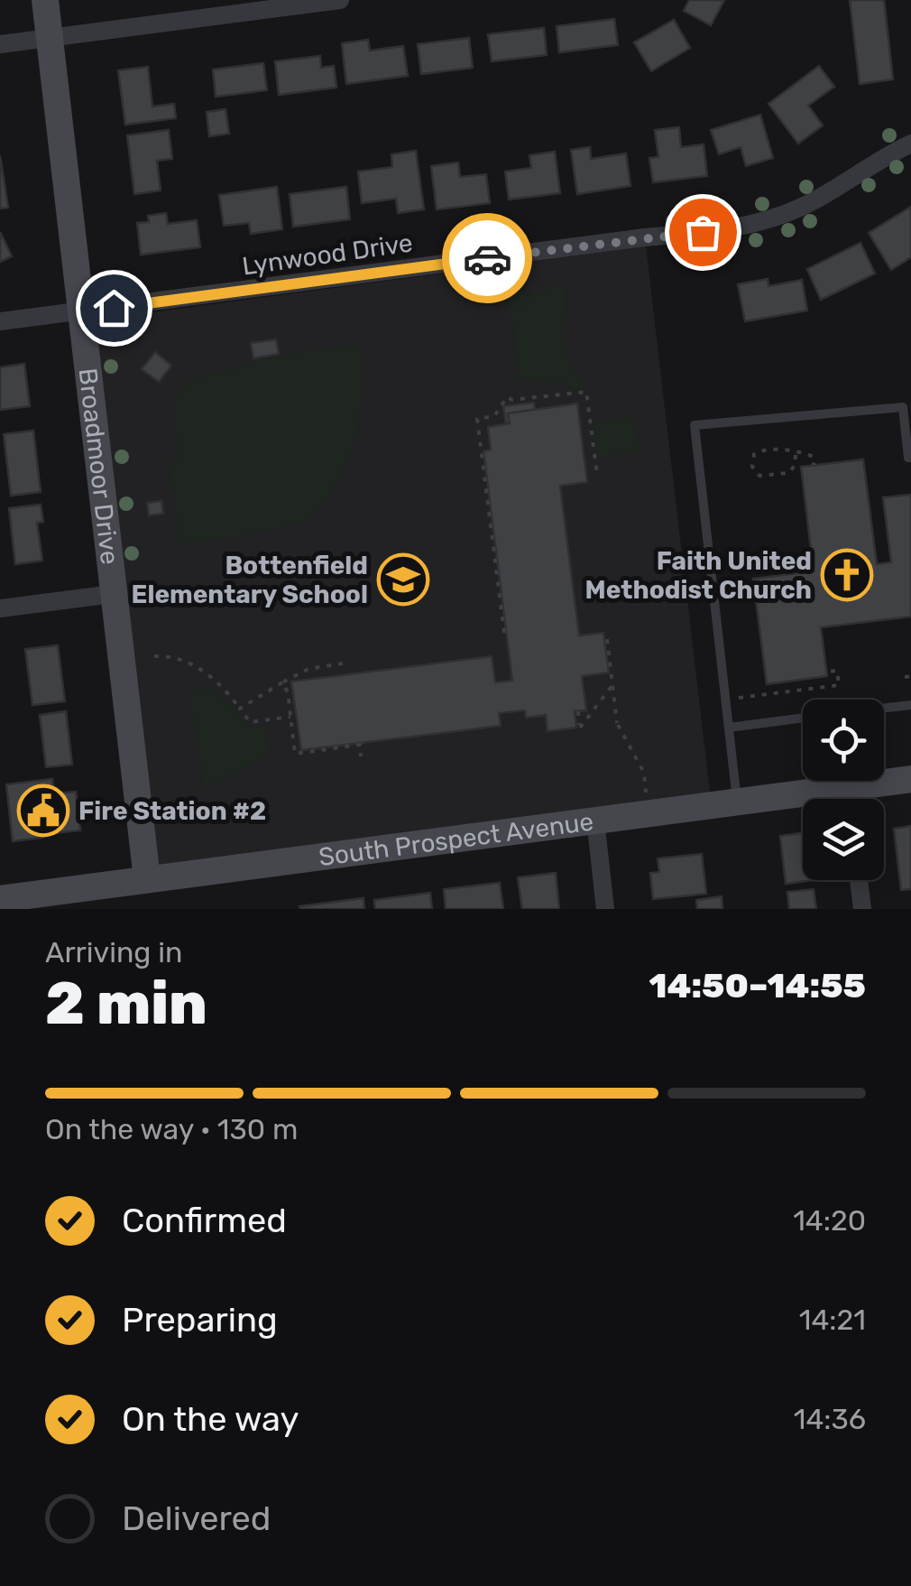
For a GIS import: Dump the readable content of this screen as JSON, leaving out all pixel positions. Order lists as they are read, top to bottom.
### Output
{
  "streets": {
    "main road": ["Broadmoor Drive", "South Prospect Avenue"],
    "street": ["Lynwood Drive"]
  },
  "crossings": [
    ["Lynwood Drive", "Broadmoor Drive"],
    ["Broadmoor Drive", "South Prospect Avenue"]
  ],
  "places": {
    "church": ["Faith United Methodist Church"],
    "school or university": ["Bottenfield Elementary School"],
    "public building": ["Fire Station #2"]
  },
  "page": {
    "heading": ["2 min", "Arriving in", "14:50–14:55"],
    "bar": "On the way · 130 m",
    "list": [
      ["Confirmed", "14:20"],
      ["Preparing", "14:21"],
      ["On the way", "14:36"],
      "Delivered"
    ]
  }
}
